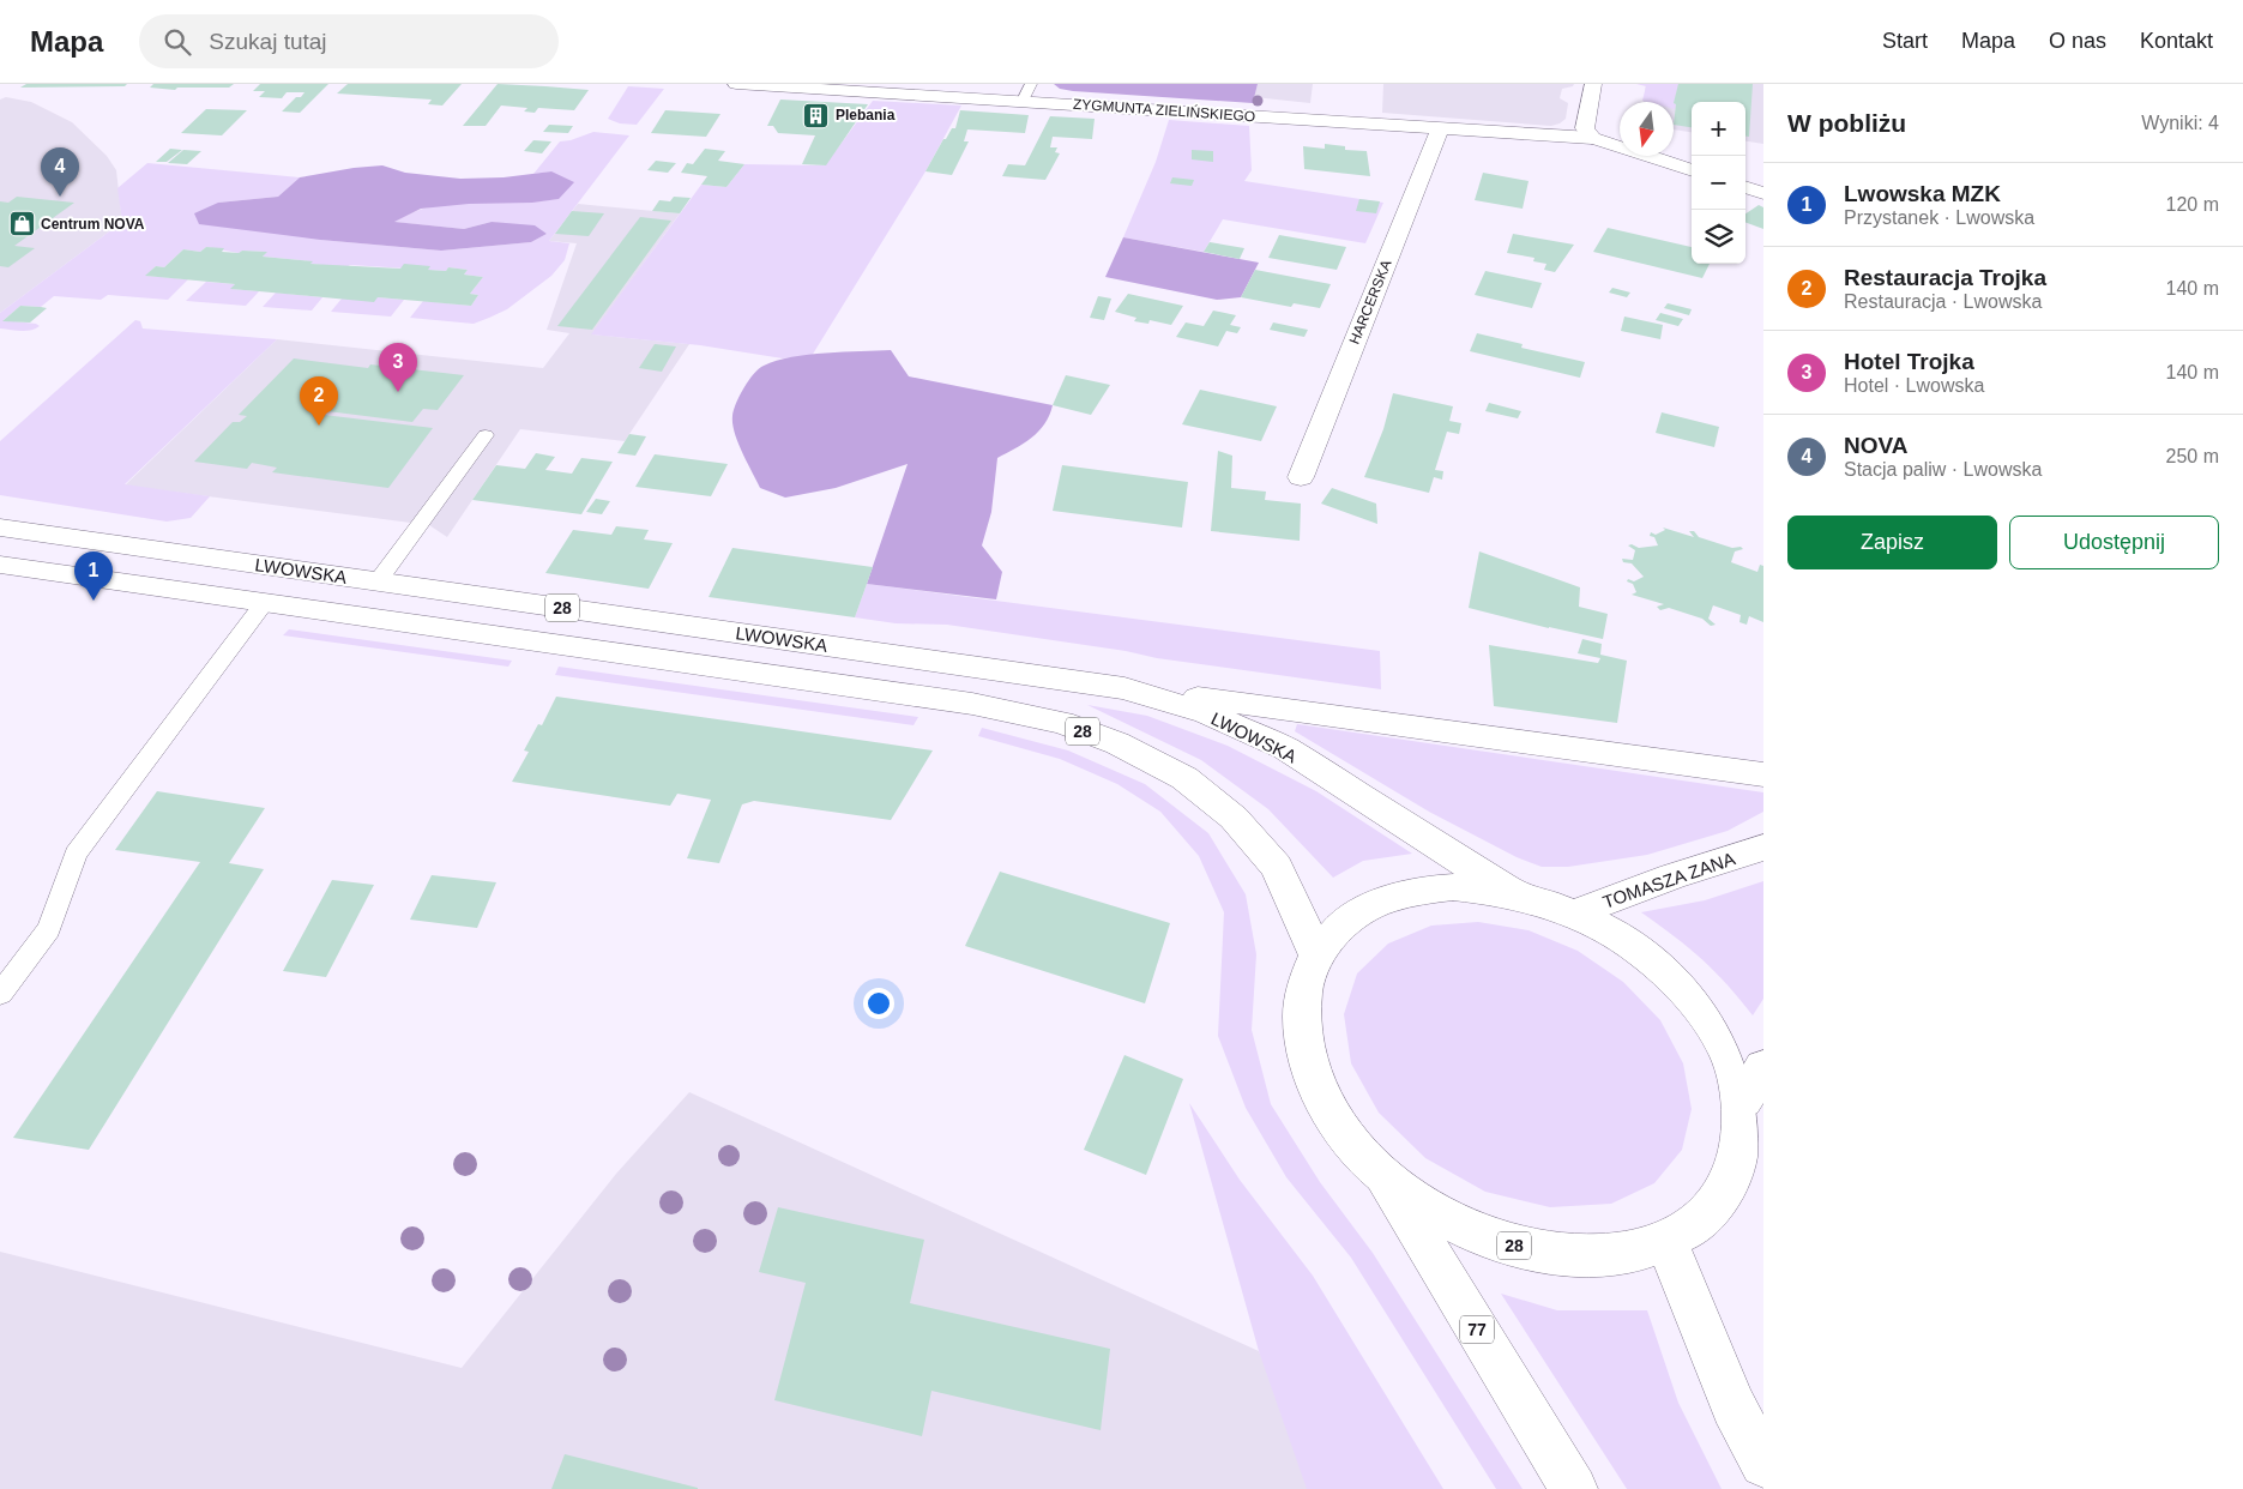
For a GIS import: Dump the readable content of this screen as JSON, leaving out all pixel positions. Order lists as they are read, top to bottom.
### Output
{
  "streets": {
    "main road": [
      "ZYGMUNTA ZIELIŃSKIEGO",
      "HARCERSKA",
      "LWOWSKA",
      "28",
      "TOMASZA ZANA",
      "77"
    ]
  },
  "crossings": [
    ["ZYGMUNTA ZIELIŃSKIEGO", "HARCERSKA"],
    ["LWOWSKA", "28"],
    ["28", "TOMASZA ZANA"],
    ["28", "77"]
  ],
  "places": {
    "building": ["Plebania"],
    "shop": ["Centrum NOVA"]
  },
  "north": "bottom",
  "page": {
    "header": "Mapa",
    "search": "Szukaj tutaj",
    "nav": [
      "Start",
      "Mapa",
      "O nas",
      "Kontakt"
    ],
    "heading": ["W pobliżu", "Wyniki: 4"],
    "map_buttons": ["+", "−"],
    "pins": [
      "4",
      "3",
      "2",
      "1"
    ],
    "list": [
      {
        "mark": "1",
        "name": "Lwowska MZK",
        "note": "Przystanek · Lwowska",
        "value": "120 m"
      },
      {
        "mark": "2",
        "name": "Restauracja Trojka",
        "note": "Restauracja · Lwowska",
        "value": "140 m"
      },
      {
        "mark": "3",
        "name": "Hotel Trojka",
        "note": "Hotel · Lwowska",
        "value": "140 m"
      },
      {
        "mark": "4",
        "name": "NOVA",
        "note": "Stacja paliw · Lwowska",
        "value": "250 m"
      }
    ],
    "buttons": ["Zapisz", "Udostępnij"]
  }
}
